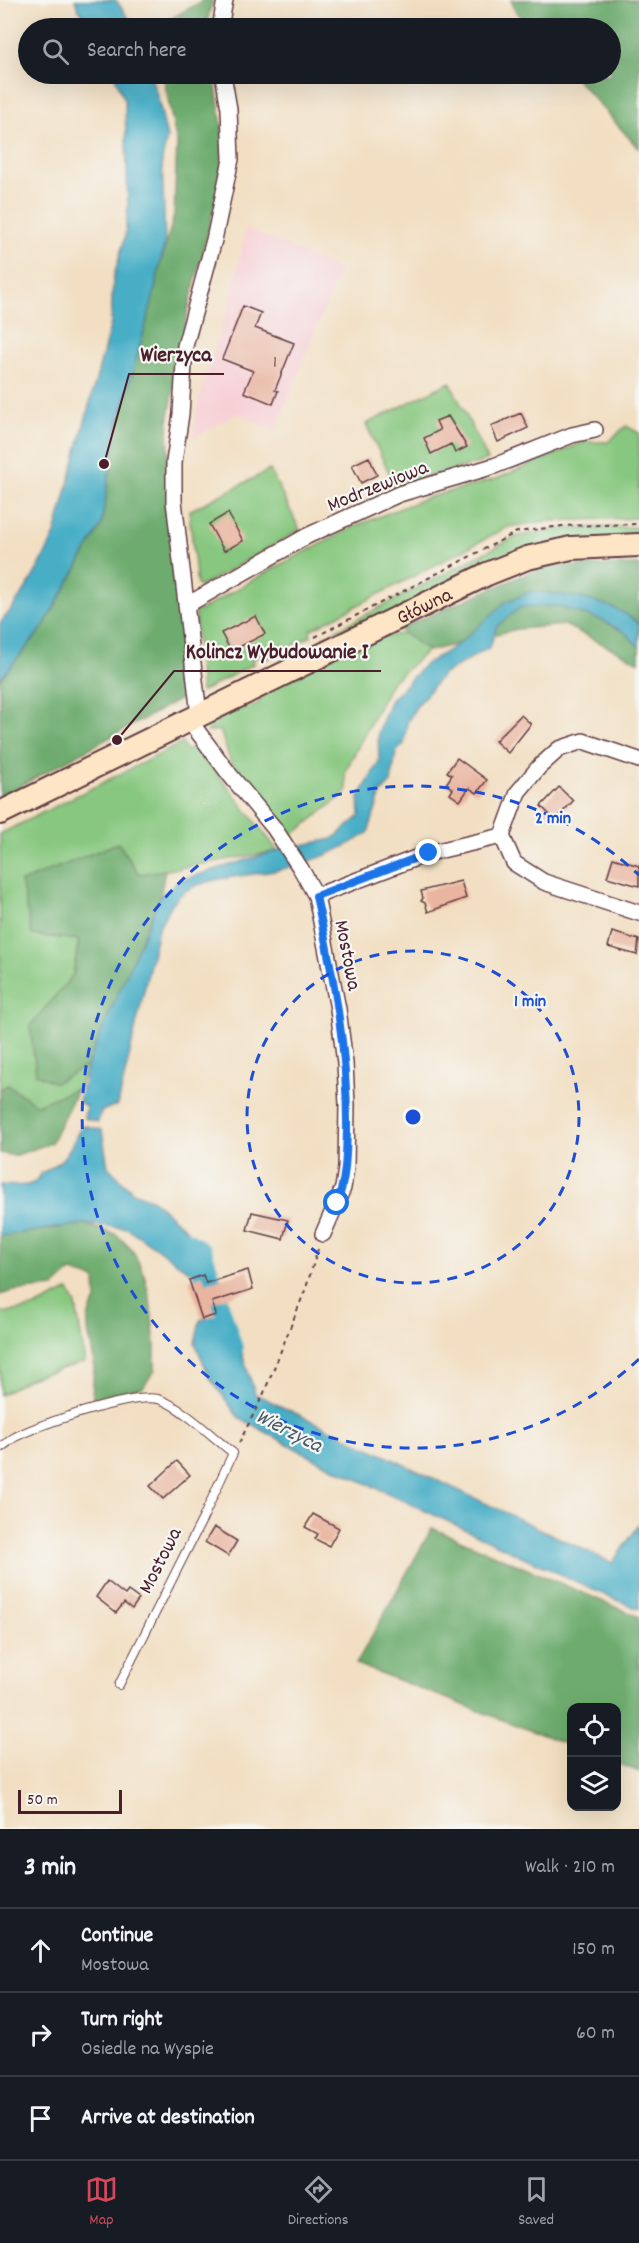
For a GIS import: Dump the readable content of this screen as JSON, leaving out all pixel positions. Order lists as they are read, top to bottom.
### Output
{
  "streets": {
    "street": ["Modrzewiowa", "Główna", "Mostowa"]
  },
  "crossings": [
    ["Główna", "Mostowa"]
  ],
  "water": ["Wierzyca"],
  "places": ["Wierzyca", "Kolincz Wybudowanie I"],
  "house_numbers": ["1"],
  "scale_bar": "50 m",
  "page": {
    "search": "Search here",
    "scale": "50 m",
    "heading": ["3 min", "Walk · 210 m"],
    "list": [
      ["Continue", "Mostowa", "150 m"],
      ["Turn right", "Osiedle na Wyspie", "60 m"],
      "Arrive at destination"
    ],
    "nav": ["Map", "Directions", "Saved"]
  },
  "rings": ["2 min", "1 min"]
}
